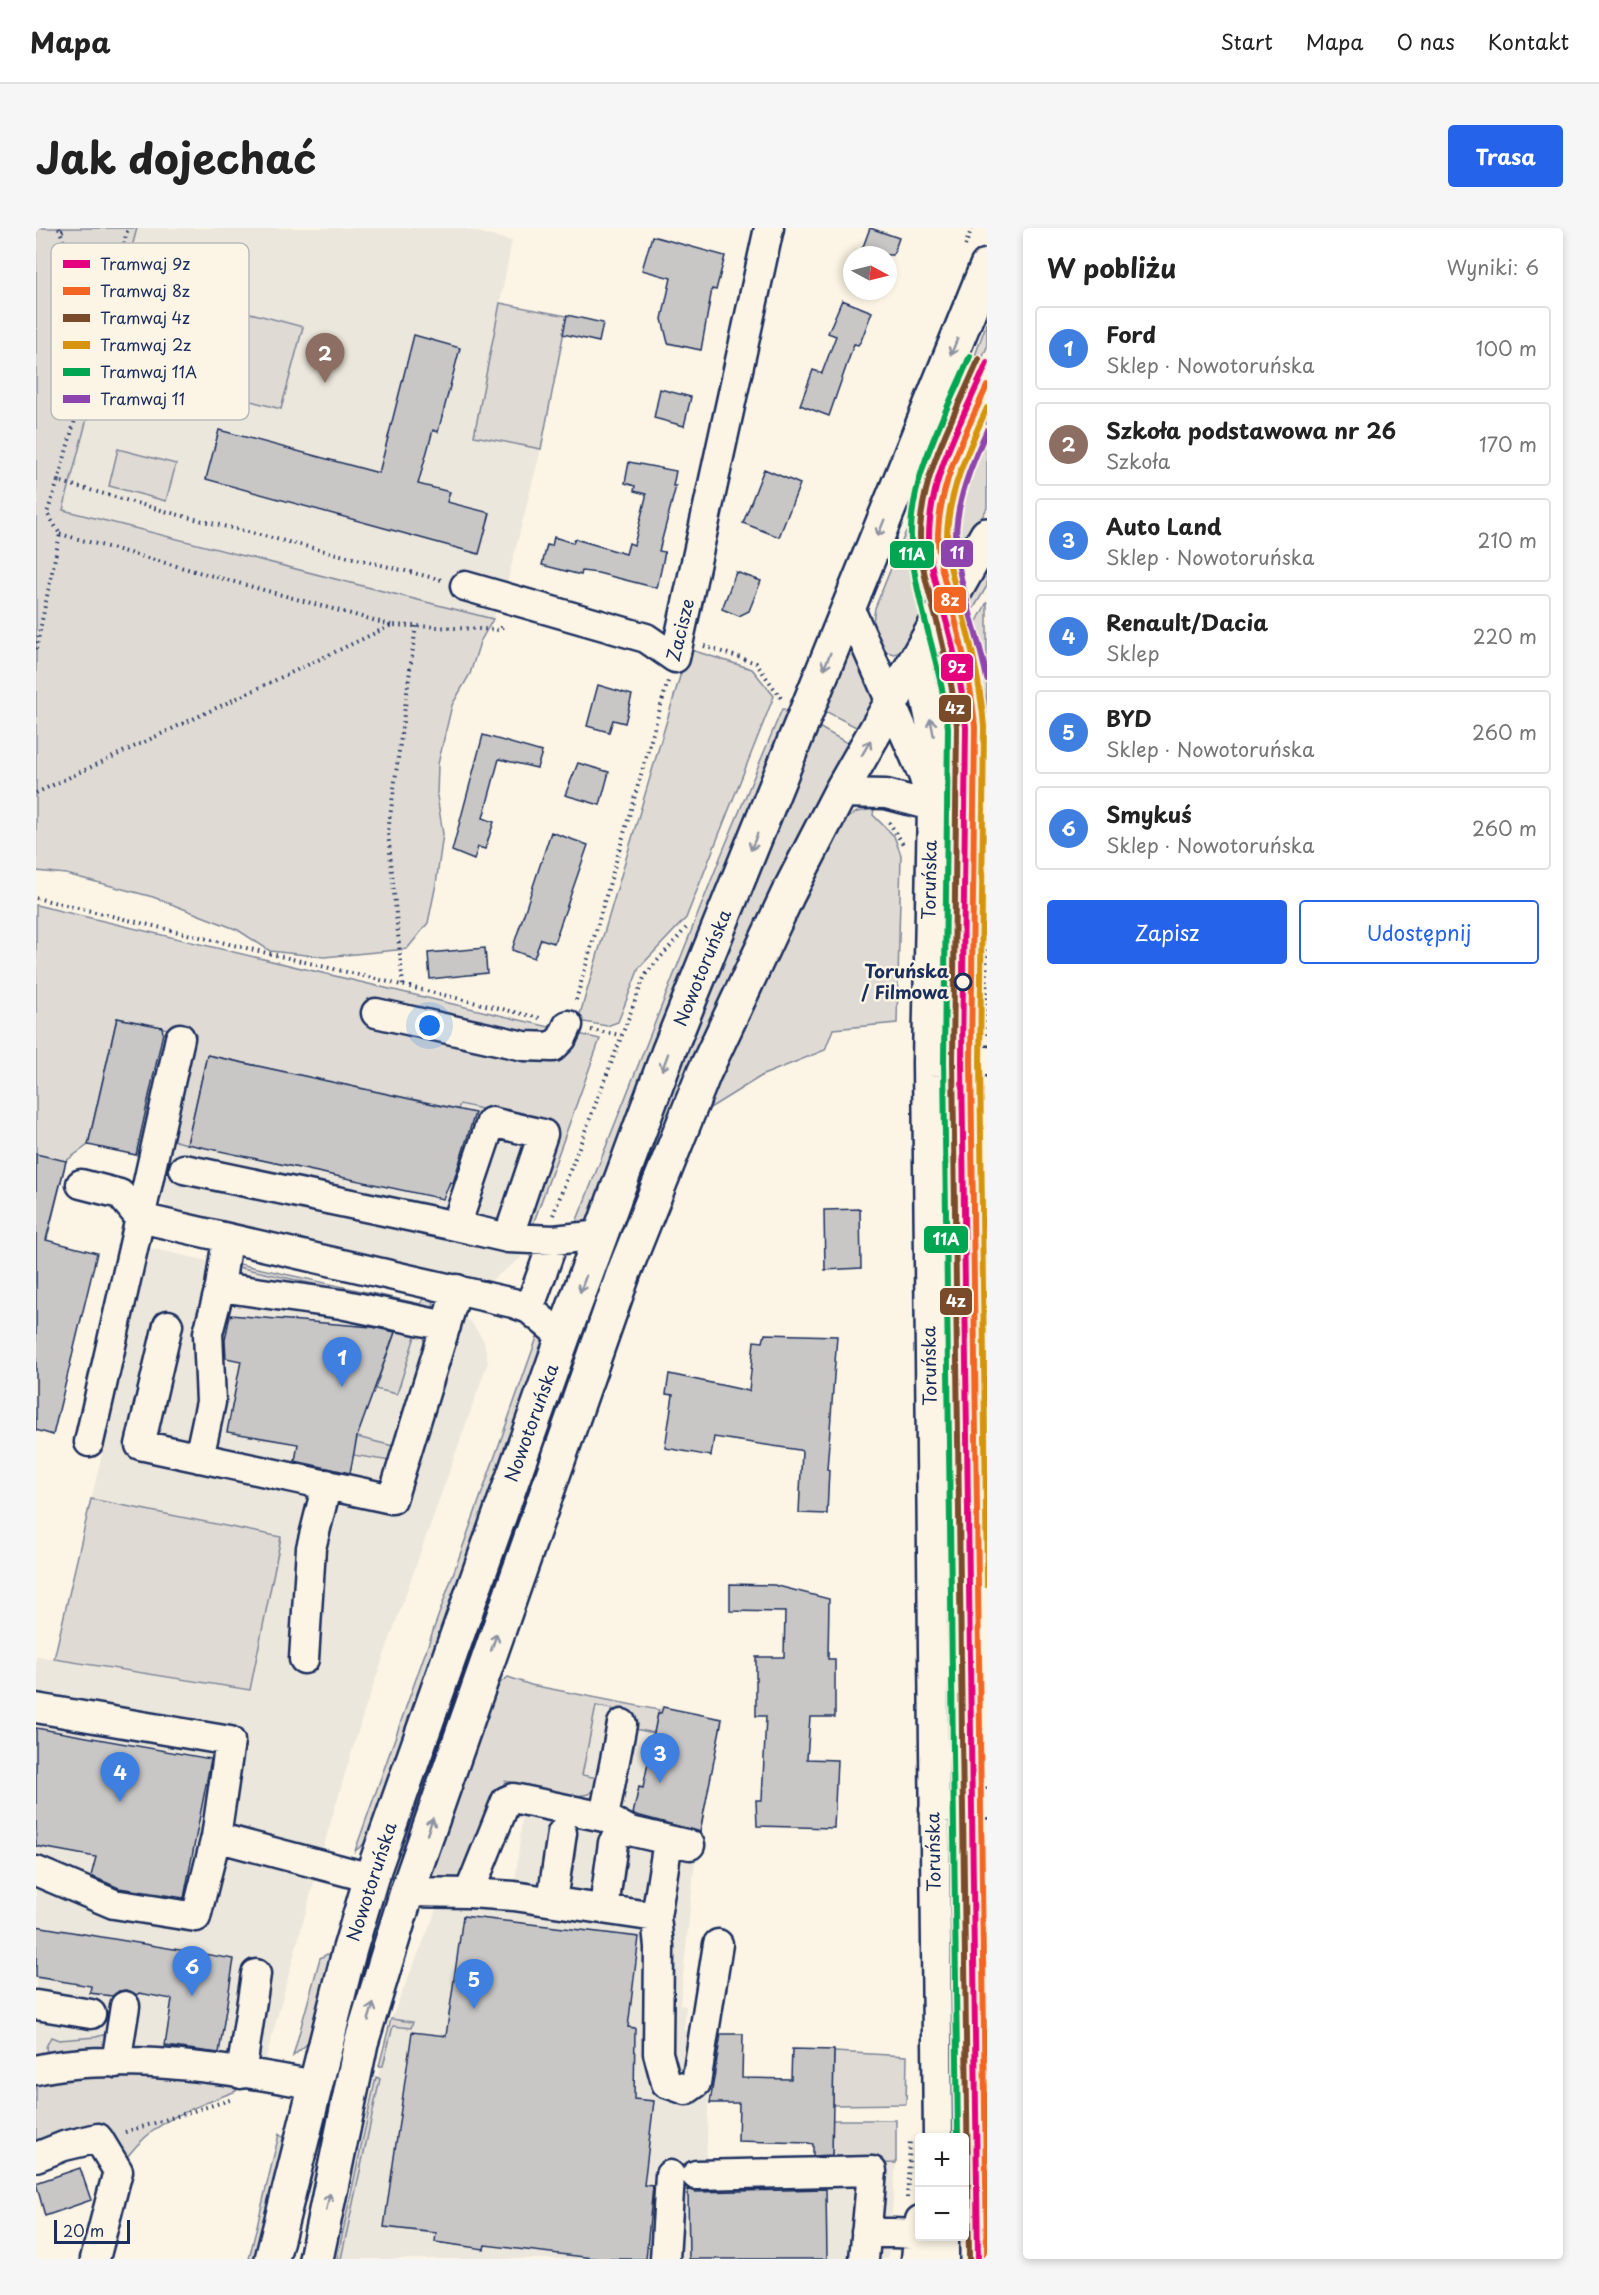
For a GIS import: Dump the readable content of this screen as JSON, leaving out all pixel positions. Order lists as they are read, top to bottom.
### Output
{
  "streets": {
    "main road": ["Nowotoruńska"],
    "street": ["Zacisze", "Toruńska"]
  },
  "crossings": [
    ["Toruńska", "Nowotoruńska"]
  ],
  "places": ["Toruńska / Filmowa"],
  "lines": [
    "tram line 11A",
    "tram line 4z",
    "tram line 9z",
    "tram line 8z",
    "tram line 2z",
    "tram line 11"
  ],
  "legend": [
    "Tramwaj 9z",
    "Tramwaj 8z",
    "Tramwaj 4z",
    "Tramwaj 2z",
    "Tramwaj 11A",
    "Tramwaj 11"
  ],
  "scale_bar": "20 m",
  "north": "right",
  "page": {
    "header": "Mapa",
    "nav": [
      "Start",
      "Mapa",
      "O nas",
      "Kontakt"
    ],
    "title": "Jak dojechać",
    "buttons": [
      "Trasa",
      ["Zapisz", "Udostępnij"]
    ],
    "heading": ["W pobliżu", "Wyniki: 6"],
    "list": [
      {
        "mark": "1",
        "name": "Ford",
        "note": "Sklep · Nowotoruńska",
        "value": "100 m"
      },
      {
        "mark": "2",
        "name": "Szkoła podstawowa nr 26",
        "note": "Szkoła",
        "value": "170 m"
      },
      {
        "mark": "3",
        "name": "Auto Land",
        "note": "Sklep · Nowotoruńska",
        "value": "210 m"
      },
      {
        "mark": "4",
        "name": "Renault/Dacia",
        "note": "Sklep",
        "value": "220 m"
      },
      {
        "mark": "5",
        "name": "BYD",
        "note": "Sklep · Nowotoruńska",
        "value": "260 m"
      },
      {
        "mark": "6",
        "name": "Smykuś",
        "note": "Sklep · Nowotoruńska",
        "value": "260 m"
      }
    ],
    "pins": [
      "2",
      "1",
      "3",
      "4",
      "6",
      "5"
    ],
    "map_buttons": ["+", "−"],
    "scale": "20 m"
  }
}
